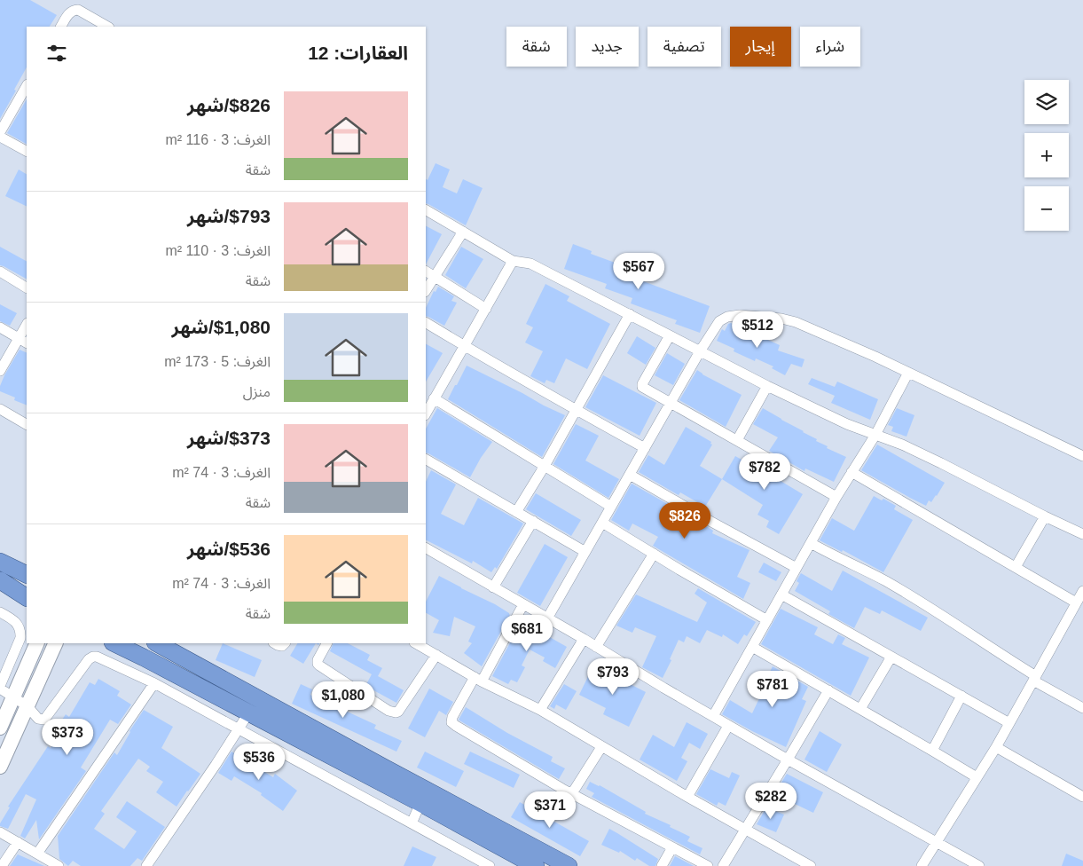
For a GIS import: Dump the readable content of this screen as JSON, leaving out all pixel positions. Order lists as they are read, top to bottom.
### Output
{
  "page": {
    "chip": [
      "شراء",
      "إيجار",
      "تصفية",
      "جديد",
      "شقة"
    ],
    "heading": "العقارات: 12",
    "map_buttons": ["+", "−"],
    "list": [
      {
        "name": "$826/شهر",
        "note": "الغرف: 3 · 116 m² · شقة"
      },
      {
        "name": "$793/شهر",
        "note": "الغرف: 3 · 110 m² · شقة"
      },
      {
        "name": "$1,080/شهر",
        "note": "الغرف: 5 · 173 m² · منزل"
      },
      {
        "name": "$373/شهر",
        "note": "الغرف: 3 · 74 m² · شقة"
      },
      {
        "name": "$536/شهر",
        "note": "الغرف: 3 · 74 m² · شقة"
      }
    ],
    "price": [
      "$567",
      "$512",
      "$782",
      "$826",
      "$681",
      "$793",
      "$781",
      "$1,080",
      "$373",
      "$536",
      "$282",
      "$371"
    ]
  }
}
